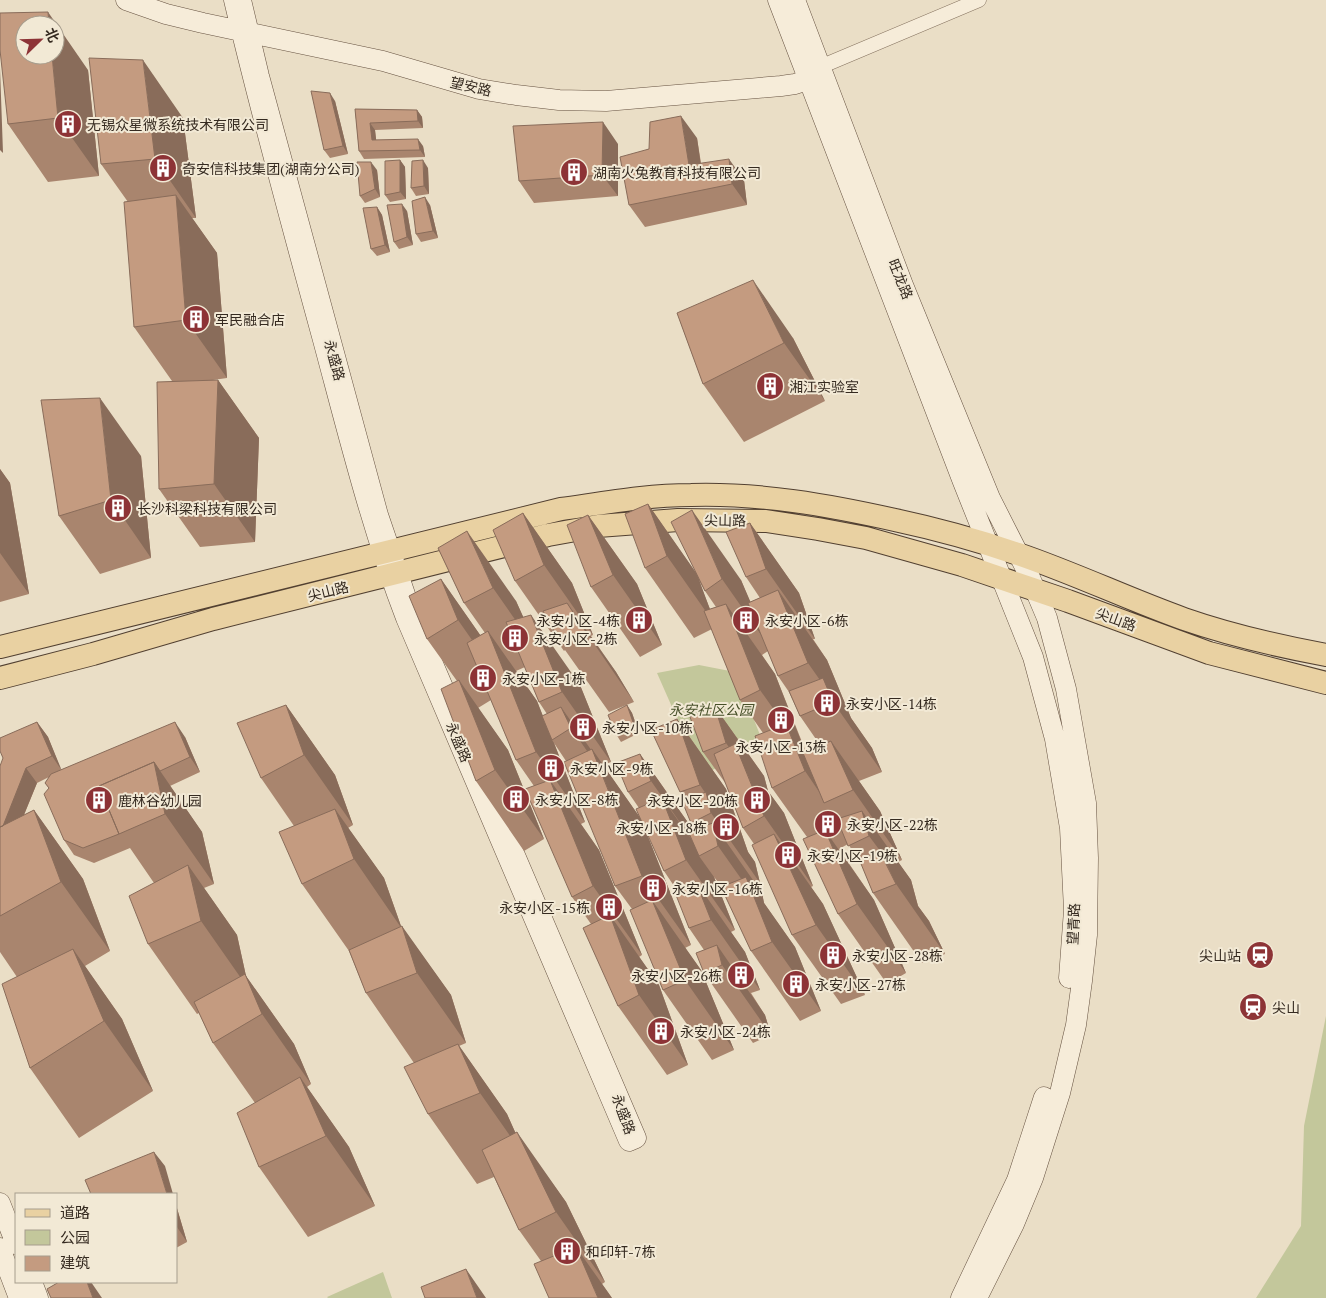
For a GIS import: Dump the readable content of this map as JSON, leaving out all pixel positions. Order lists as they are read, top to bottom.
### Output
{
  "streets": {
    "main road": [
      "望安路",
      "旺龙路",
      "永盛路",
      "尖山路",
      "望青路"
    ]
  },
  "crossings": [
    ["望安路", "旺龙路"],
    ["望安路", "永盛路"],
    ["旺龙路", "尖山路"],
    ["旺龙路", "望青路"],
    ["永盛路", "尖山路"],
    ["尖山路", "望青路"]
  ],
  "parks": ["永安社区公园"],
  "places": {
    "building": [
      "无锡众星微系统技术有限公司",
      "奇安信科技集团(湖南分公司)",
      "湖南火兔教育科技有限公司",
      "军民融合店",
      "湘江实验室",
      "长沙科梁科技有限公司",
      "永安小区-4栋",
      "永安小区-6栋",
      "永安小区-2栋",
      "永安小区-1栋",
      "永安小区-14栋",
      "永安小区-13栋",
      "永安小区-10栋",
      "永安小区-9栋",
      "永安小区-8栋",
      "鹿林谷幼儿园",
      "永安小区-20栋",
      "永安小区-22栋",
      "永安小区-18栋",
      "永安小区-19栋",
      "永安小区-16栋",
      "永安小区-15栋",
      "永安小区-28栋",
      "永安小区-26栋",
      "永安小区-27栋",
      "永安小区-24栋",
      "和印轩-7栋"
    ],
    "station": ["尖山站", "尖山"]
  },
  "legend": ["道路", "公园", "建筑"],
  "north": "top right"
}
